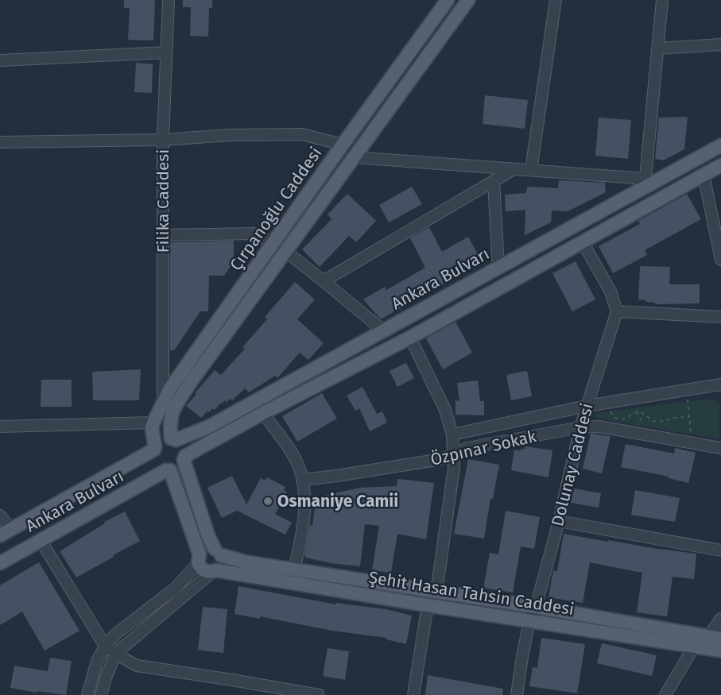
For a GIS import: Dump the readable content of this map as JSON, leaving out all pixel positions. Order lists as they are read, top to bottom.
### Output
{
  "streets": {
    "main road": ["Çırpanoğlu Caddesi", "Ankara Bulvarı", "Şehit Hasan Tahsin Caddesi"],
    "street": ["Filika Caddesi", "Özpınar Sokak", "Dolunay Caddesi"]
  },
  "crossings": [
    ["Filika Caddesi", "Çırpanoğlu Caddesi"],
    ["Çırpanoğlu Caddesi", "Ankara Bulvarı"],
    ["Özpınar Sokak", "Dolunay Caddesi"],
    ["Dolunay Caddesi", "Şehit Hasan Tahsin Caddesi"]
  ],
  "places": ["Osmaniye Camii"]
}
